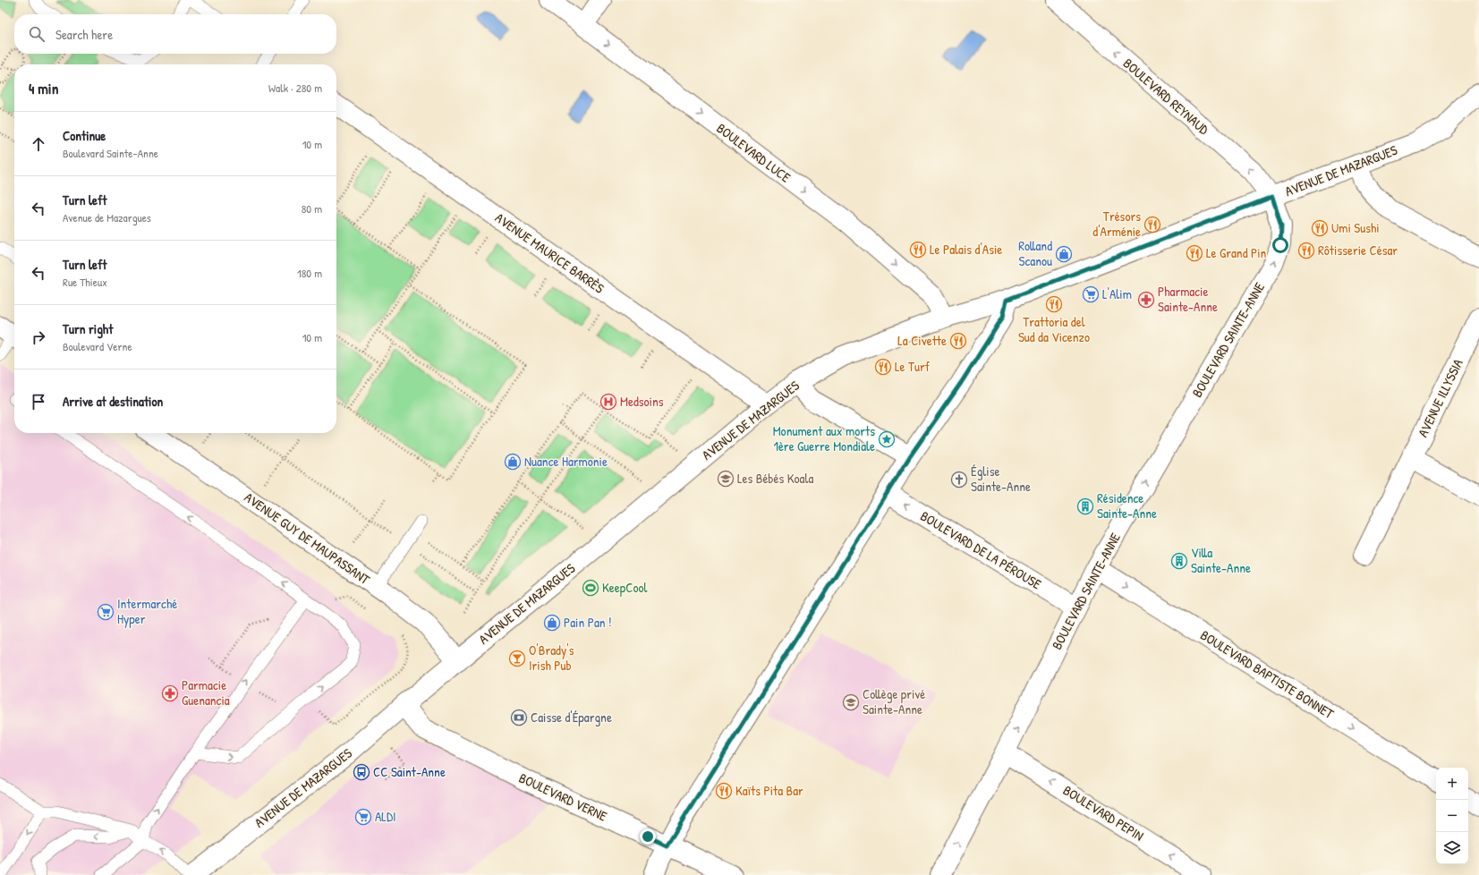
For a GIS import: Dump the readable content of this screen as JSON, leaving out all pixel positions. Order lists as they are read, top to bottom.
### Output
{
  "streets": {
    "street": [
      "BOULEVARD REYNAUD",
      "BOULEVARD LUCE",
      "AVENUE DE MAZARGUES",
      "AVENUE MAURICE BARRÈS",
      "BOULEVARD SAINTE-ANNE",
      "AVENUE ILLYSSIA",
      "AVENUE GUY DE MAUPASSANT",
      "BOULEVARD DE LA PÉROUSE",
      "BOULEVARD BAPTISTE BONNET",
      "BOULEVARD VERNE",
      "BOULEVARD PEPIN"
    ]
  },
  "crossings": [
    ["BOULEVARD REYNAUD", "AVENUE DE MAZARGUES"],
    ["BOULEVARD REYNAUD", "BOULEVARD SAINTE-ANNE"],
    ["BOULEVARD LUCE", "AVENUE DE MAZARGUES"],
    ["AVENUE DE MAZARGUES", "AVENUE MAURICE BARRÈS"],
    ["AVENUE DE MAZARGUES", "BOULEVARD SAINTE-ANNE"],
    ["AVENUE DE MAZARGUES", "AVENUE GUY DE MAUPASSANT"],
    ["AVENUE DE MAZARGUES", "BOULEVARD VERNE"],
    ["BOULEVARD SAINTE-ANNE", "BOULEVARD DE LA PÉROUSE"],
    ["BOULEVARD SAINTE-ANNE", "BOULEVARD BAPTISTE BONNET"],
    ["BOULEVARD SAINTE-ANNE", "BOULEVARD PEPIN"]
  ],
  "one_way": [
    "BOULEVARD REYNAUD",
    "BOULEVARD LUCE",
    "BOULEVARD SAINTE-ANNE",
    "BOULEVARD DE LA PÉROUSE",
    "BOULEVARD BAPTISTE BONNET",
    "BOULEVARD PEPIN"
  ],
  "places": {
    "restaurant": [
      "Trésors d'Arménie",
      "Umi Sushi",
      "Le Palais d'Asie",
      "Rôtisserie César",
      "Le Grand Pin",
      "Trattoria del Sud da Vicenzo",
      "La Civette",
      "Le Turf",
      "Kaïts Pita Bar"
    ],
    "shop": ["Rolland Scanou", "Nuance Harmonie", "Pain Pan !"],
    "supermarket": ["L'Alim", "Intermarché Hyper", "ALDI"],
    "pharmacy": ["Pharmacie Sainte-Anne", "Parmacie Guenancia"],
    "hospital": ["Medsoins"],
    "place": ["Monument aux morts 1ère Guerre Mondiale"],
    "school or university": ["Les Bébés Koala", "Collège privé Sainte-Anne"],
    "church": ["Église Sainte-Anne"],
    "building": ["Résidence Sainte-Anne", "Villa Sainte-Anne"],
    "sports": ["KeepCool"],
    "bar": ["O'Brady's Irish Pub"],
    "bank": ["Caisse d'Épargne"],
    "bus stop": ["CC Saint-Anne"]
  },
  "page": {
    "search": "Search here",
    "heading": ["4 min", "Walk · 280 m"],
    "list": [
      ["Continue", "Boulevard Sainte-Anne", "10 m"],
      ["Turn left", "Avenue de Mazargues", "80 m"],
      ["Turn left", "Rue Thieux", "180 m"],
      ["Turn right", "Boulevard Verne", "10 m"],
      "Arrive at destination"
    ],
    "map_buttons": ["+", "−"]
  }
}
